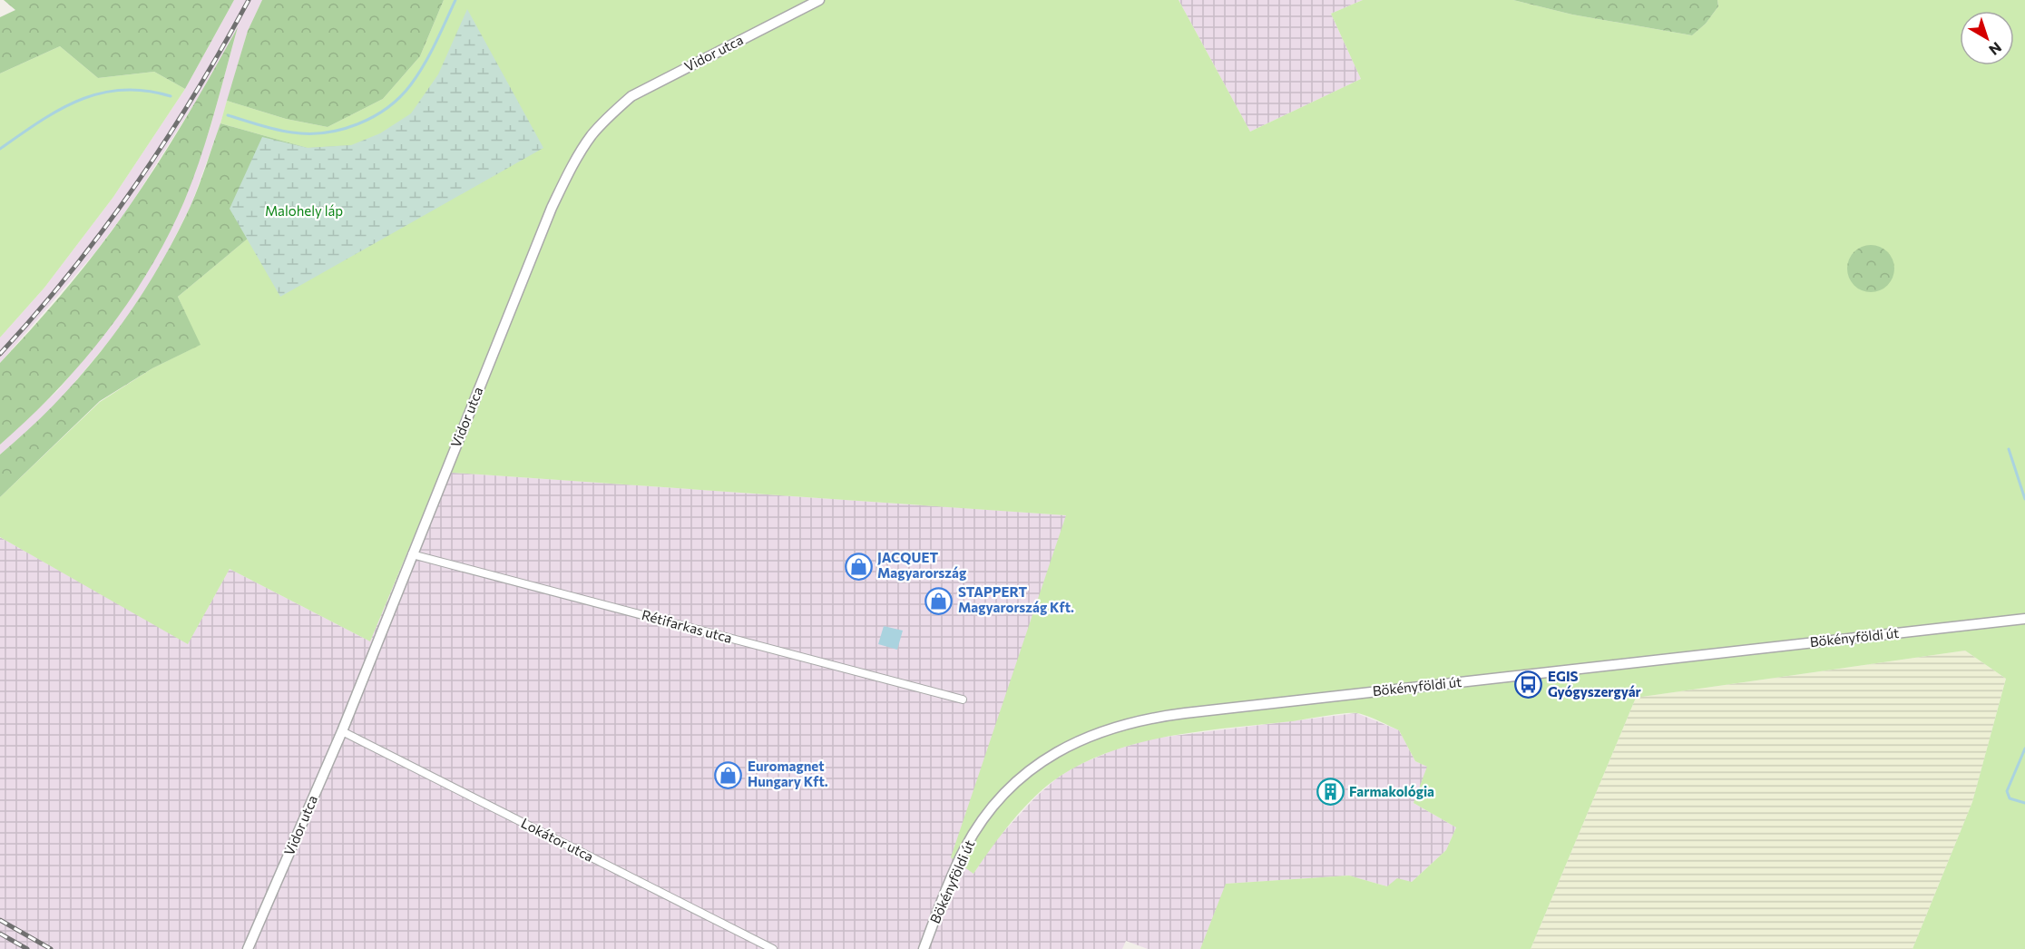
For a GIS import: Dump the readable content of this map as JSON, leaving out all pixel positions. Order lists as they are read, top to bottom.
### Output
{
  "streets": {
    "street": [
      "Vidor utca",
      "Rétifarkas utca",
      "Bökényföldi út",
      "Lokátor utca"
    ]
  },
  "crossings": [
    ["Vidor utca", "Rétifarkas utca"],
    ["Vidor utca", "Lokátor utca"]
  ],
  "parks": ["Malohely láp"],
  "places": {
    "shop": ["JACQUET Magyarország", "STAPPERT Magyarország Kft.", "Euromagnet Hungary Kft."],
    "bus stop": ["EGIS Gyógyszergyár"],
    "building": ["Farmakológia"]
  },
  "north": "bottom right"
}
